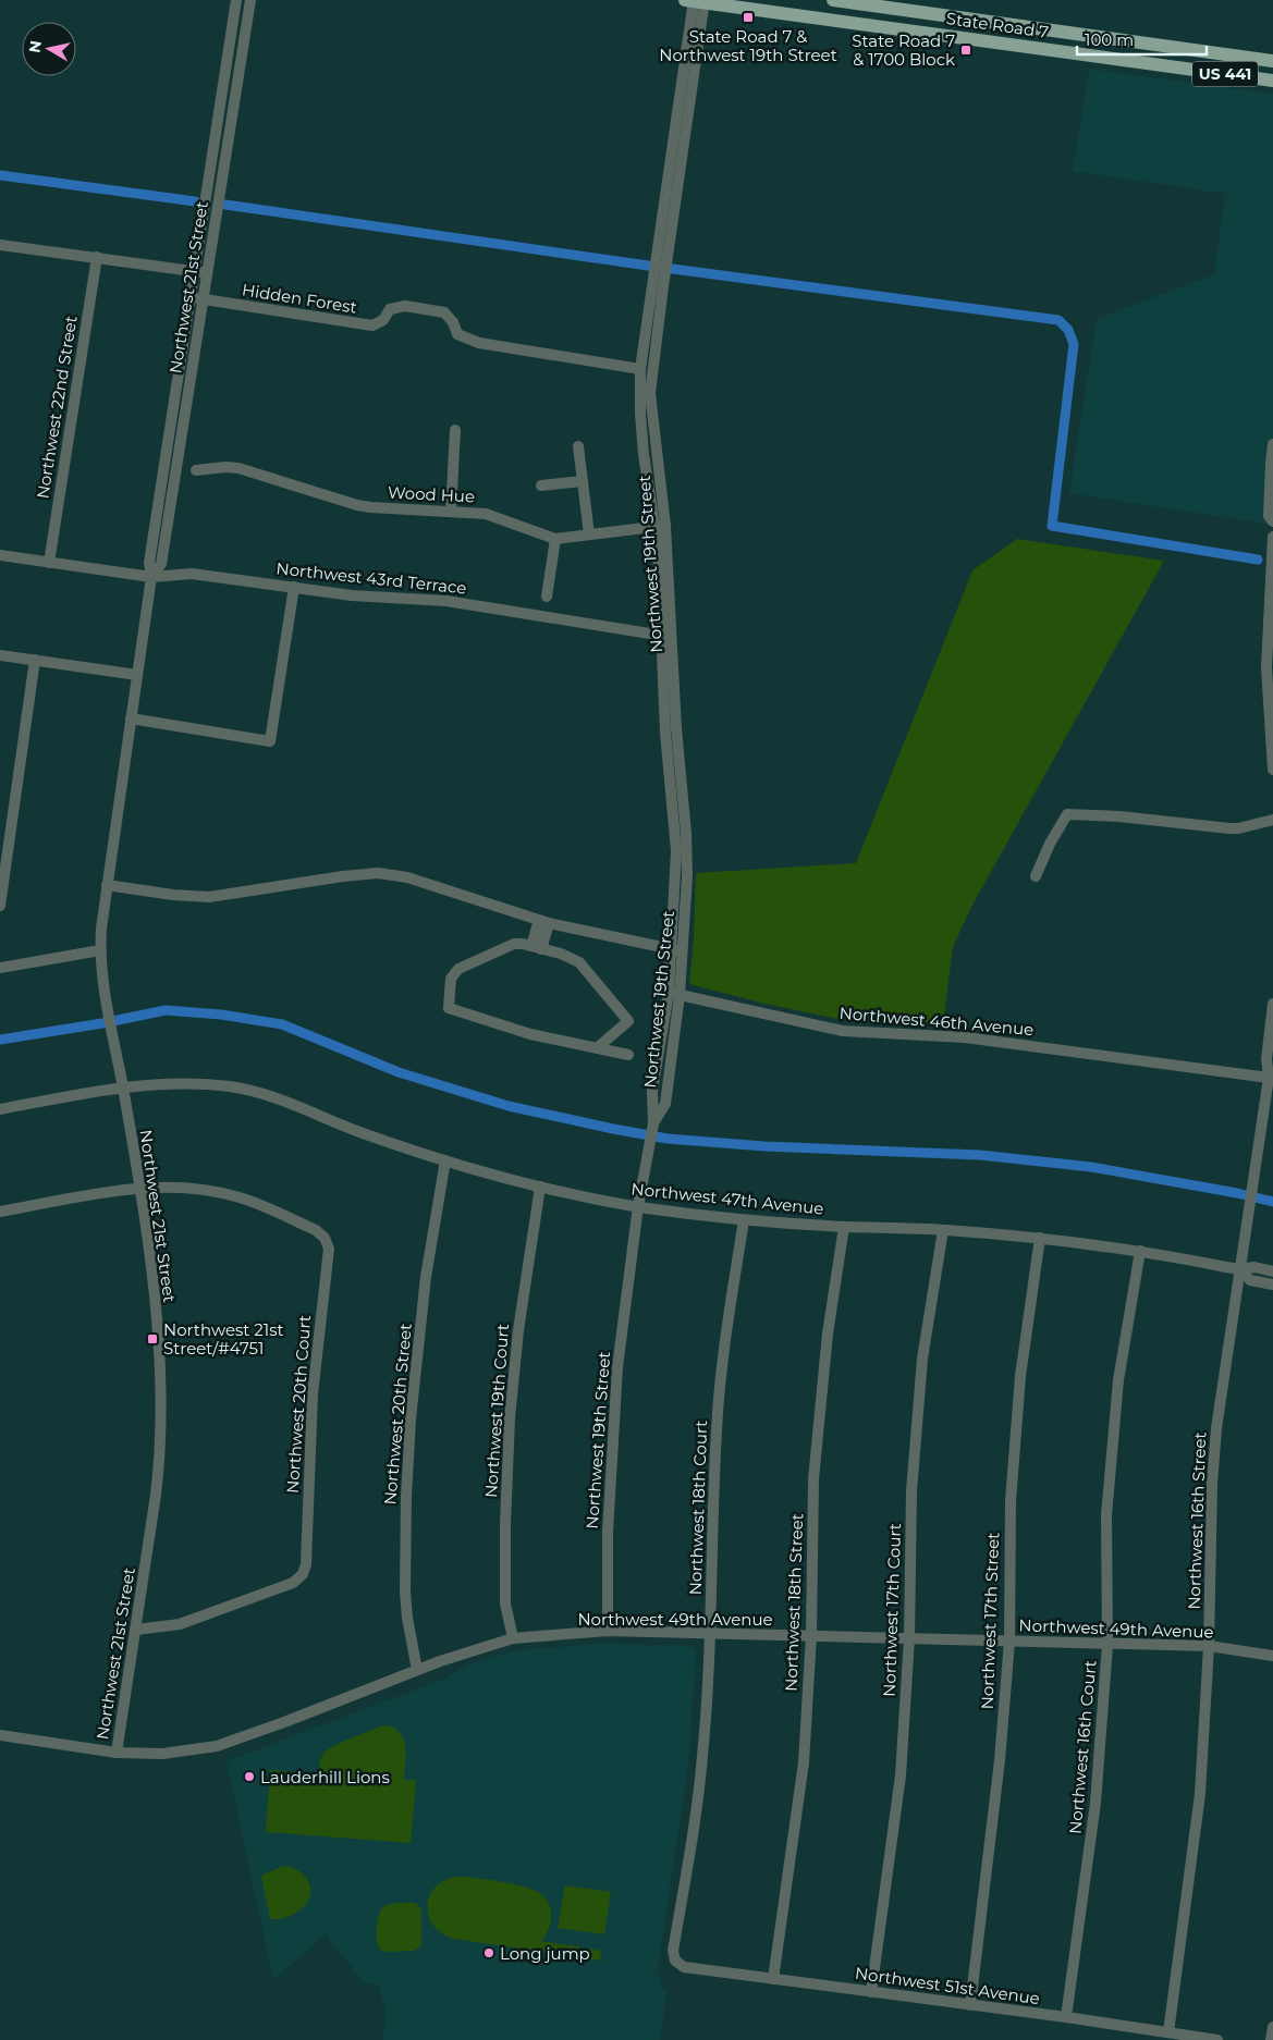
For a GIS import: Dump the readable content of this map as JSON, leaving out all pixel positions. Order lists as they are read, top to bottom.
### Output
{
  "streets": {
    "main road": ["State Road 7", "US 441"],
    "street": [
      "Northwest 21st Street",
      "Hidden Forest",
      "Northwest 22nd Street",
      "Wood Hue",
      "Northwest 19th Street",
      "Northwest 43rd Terrace",
      "Northwest 46th Avenue",
      "Northwest 47th Avenue",
      "Northwest 20th Court",
      "Northwest 19th Court",
      "Northwest 20th Street",
      "Northwest 18th Court",
      "Northwest 16th Street",
      "Northwest 18th Street",
      "Northwest 17th Court",
      "Northwest 49th Avenue",
      "Northwest 17th Street",
      "Northwest 16th Court",
      "Northwest 51st Avenue"
    ]
  },
  "crossings": [
    ["State Road 7", "Northwest 19th Street"],
    ["Northwest 21st Street", "Hidden Forest"],
    ["Northwest 21st Street", "Northwest 43rd Terrace"],
    ["Northwest 21st Street", "Northwest 47th Avenue"],
    ["Northwest 21st Street", "Northwest 20th Court"],
    ["Northwest 21st Street", "Northwest 49th Avenue"],
    ["Hidden Forest", "Northwest 19th Street"],
    ["Northwest 22nd Street", "Northwest 43rd Terrace"],
    ["Wood Hue", "Northwest 19th Street"],
    ["Northwest 19th Street", "Northwest 43rd Terrace"],
    ["Northwest 19th Street", "Northwest 46th Avenue"],
    ["Northwest 19th Street", "Northwest 47th Avenue"],
    ["Northwest 19th Street", "Northwest 49th Avenue"],
    ["Northwest 46th Avenue", "Northwest 16th Street"],
    ["Northwest 47th Avenue", "Northwest 19th Court"],
    ["Northwest 47th Avenue", "Northwest 20th Street"],
    ["Northwest 47th Avenue", "Northwest 18th Court"],
    ["Northwest 47th Avenue", "Northwest 16th Street"],
    ["Northwest 47th Avenue", "Northwest 18th Street"],
    ["Northwest 47th Avenue", "Northwest 17th Court"],
    ["Northwest 47th Avenue", "Northwest 17th Street"],
    ["Northwest 47th Avenue", "Northwest 16th Court"],
    ["Northwest 19th Court", "Northwest 49th Avenue"],
    ["Northwest 20th Street", "Northwest 49th Avenue"],
    ["Northwest 18th Court", "Northwest 49th Avenue"],
    ["Northwest 18th Court", "Northwest 51st Avenue"],
    ["Northwest 16th Street", "Northwest 49th Avenue"],
    ["Northwest 16th Street", "Northwest 51st Avenue"],
    ["Northwest 18th Street", "Northwest 49th Avenue"],
    ["Northwest 18th Street", "Northwest 51st Avenue"],
    ["Northwest 17th Court", "Northwest 49th Avenue"],
    ["Northwest 17th Court", "Northwest 51st Avenue"],
    ["Northwest 49th Avenue", "Northwest 17th Street"],
    ["Northwest 49th Avenue", "Northwest 16th Court"],
    ["Northwest 17th Street", "Northwest 51st Avenue"],
    ["Northwest 16th Court", "Northwest 51st Avenue"]
  ],
  "places": {
    "transit": ["State Road 7 & Northwest 19th Street", "State Road 7 & 1700 Block", "Northwest 21st Street/#4751"],
    "other": ["Lauderhill Lions", "Long jump"]
  },
  "scale_bar": "100 m",
  "north": "left"
}
